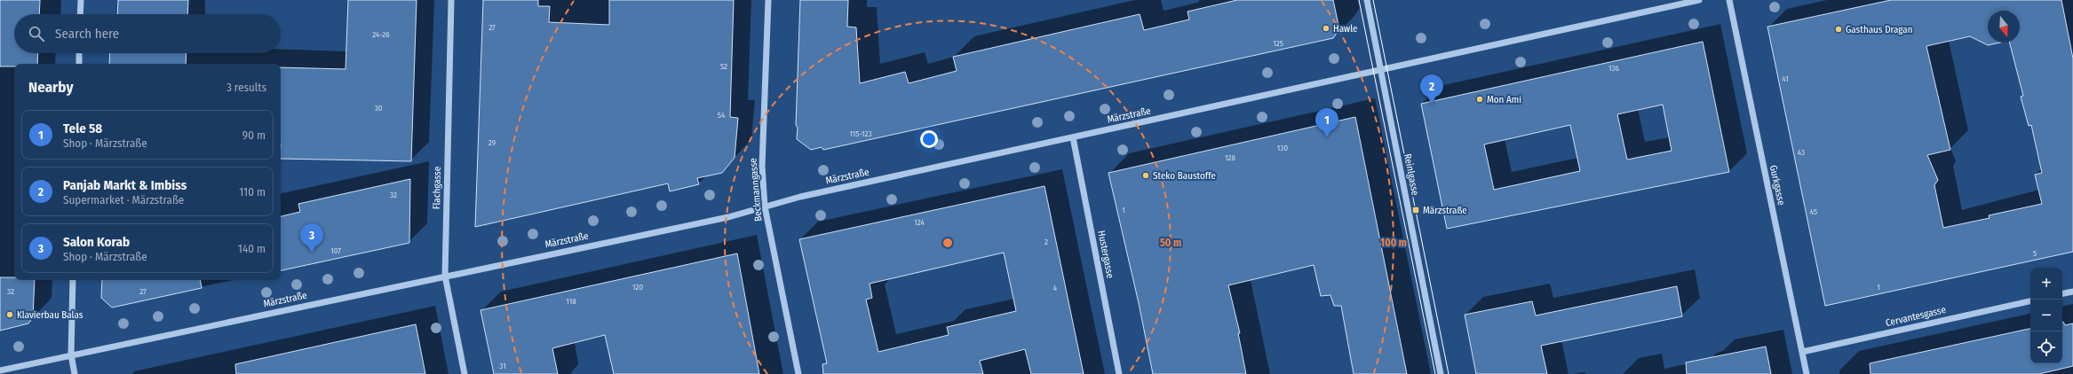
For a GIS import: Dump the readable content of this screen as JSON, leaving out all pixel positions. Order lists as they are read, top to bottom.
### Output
{
  "streets": {
    "street": [
      "Märzstraße",
      "Reinlgasse",
      "Gurkgasse",
      "Flachgasse",
      "Beckmanngasse",
      "Hustergasse",
      "Cervantesgasse"
    ]
  },
  "crossings": [
    ["Märzstraße", "Reinlgasse"],
    ["Märzstraße", "Flachgasse"],
    ["Märzstraße", "Beckmanngasse"],
    ["Märzstraße", "Hustergasse"],
    ["Gurkgasse", "Cervantesgasse"]
  ],
  "places": {
    "other": [
      "Hawle",
      "Gasthaus Dragan",
      "Mon Ami",
      "Steko Baustoffe",
      "Klavierbau Balas"
    ],
    "transit": ["Märzstraße"]
  },
  "house_numbers": [
    "27",
    "24-26",
    "125",
    "52",
    "136",
    "41",
    "30",
    "54",
    "115-123",
    "29",
    "130",
    "43",
    "128",
    "32",
    "1",
    "45",
    "124",
    "2",
    "107",
    "5",
    "120",
    "1",
    "4",
    "32",
    "27",
    "118",
    "31"
  ],
  "north": "bottom",
  "page": {
    "search": "Search here",
    "heading": ["Nearby", "3 results"],
    "pins": ["2", "1", "3"],
    "list": [
      {
        "mark": "1",
        "name": "Tele 58",
        "note": "Shop · Märzstraße",
        "value": "90 m"
      },
      {
        "mark": "2",
        "name": "Panjab Markt & Imbiss",
        "note": "Supermarket · Märzstraße",
        "value": "110 m"
      },
      {
        "mark": "3",
        "name": "Salon Korab",
        "note": "Shop · Märzstraße",
        "value": "140 m"
      }
    ],
    "map_buttons": ["+", "−"]
  },
  "rings": ["50 m", "100 m"]
}
